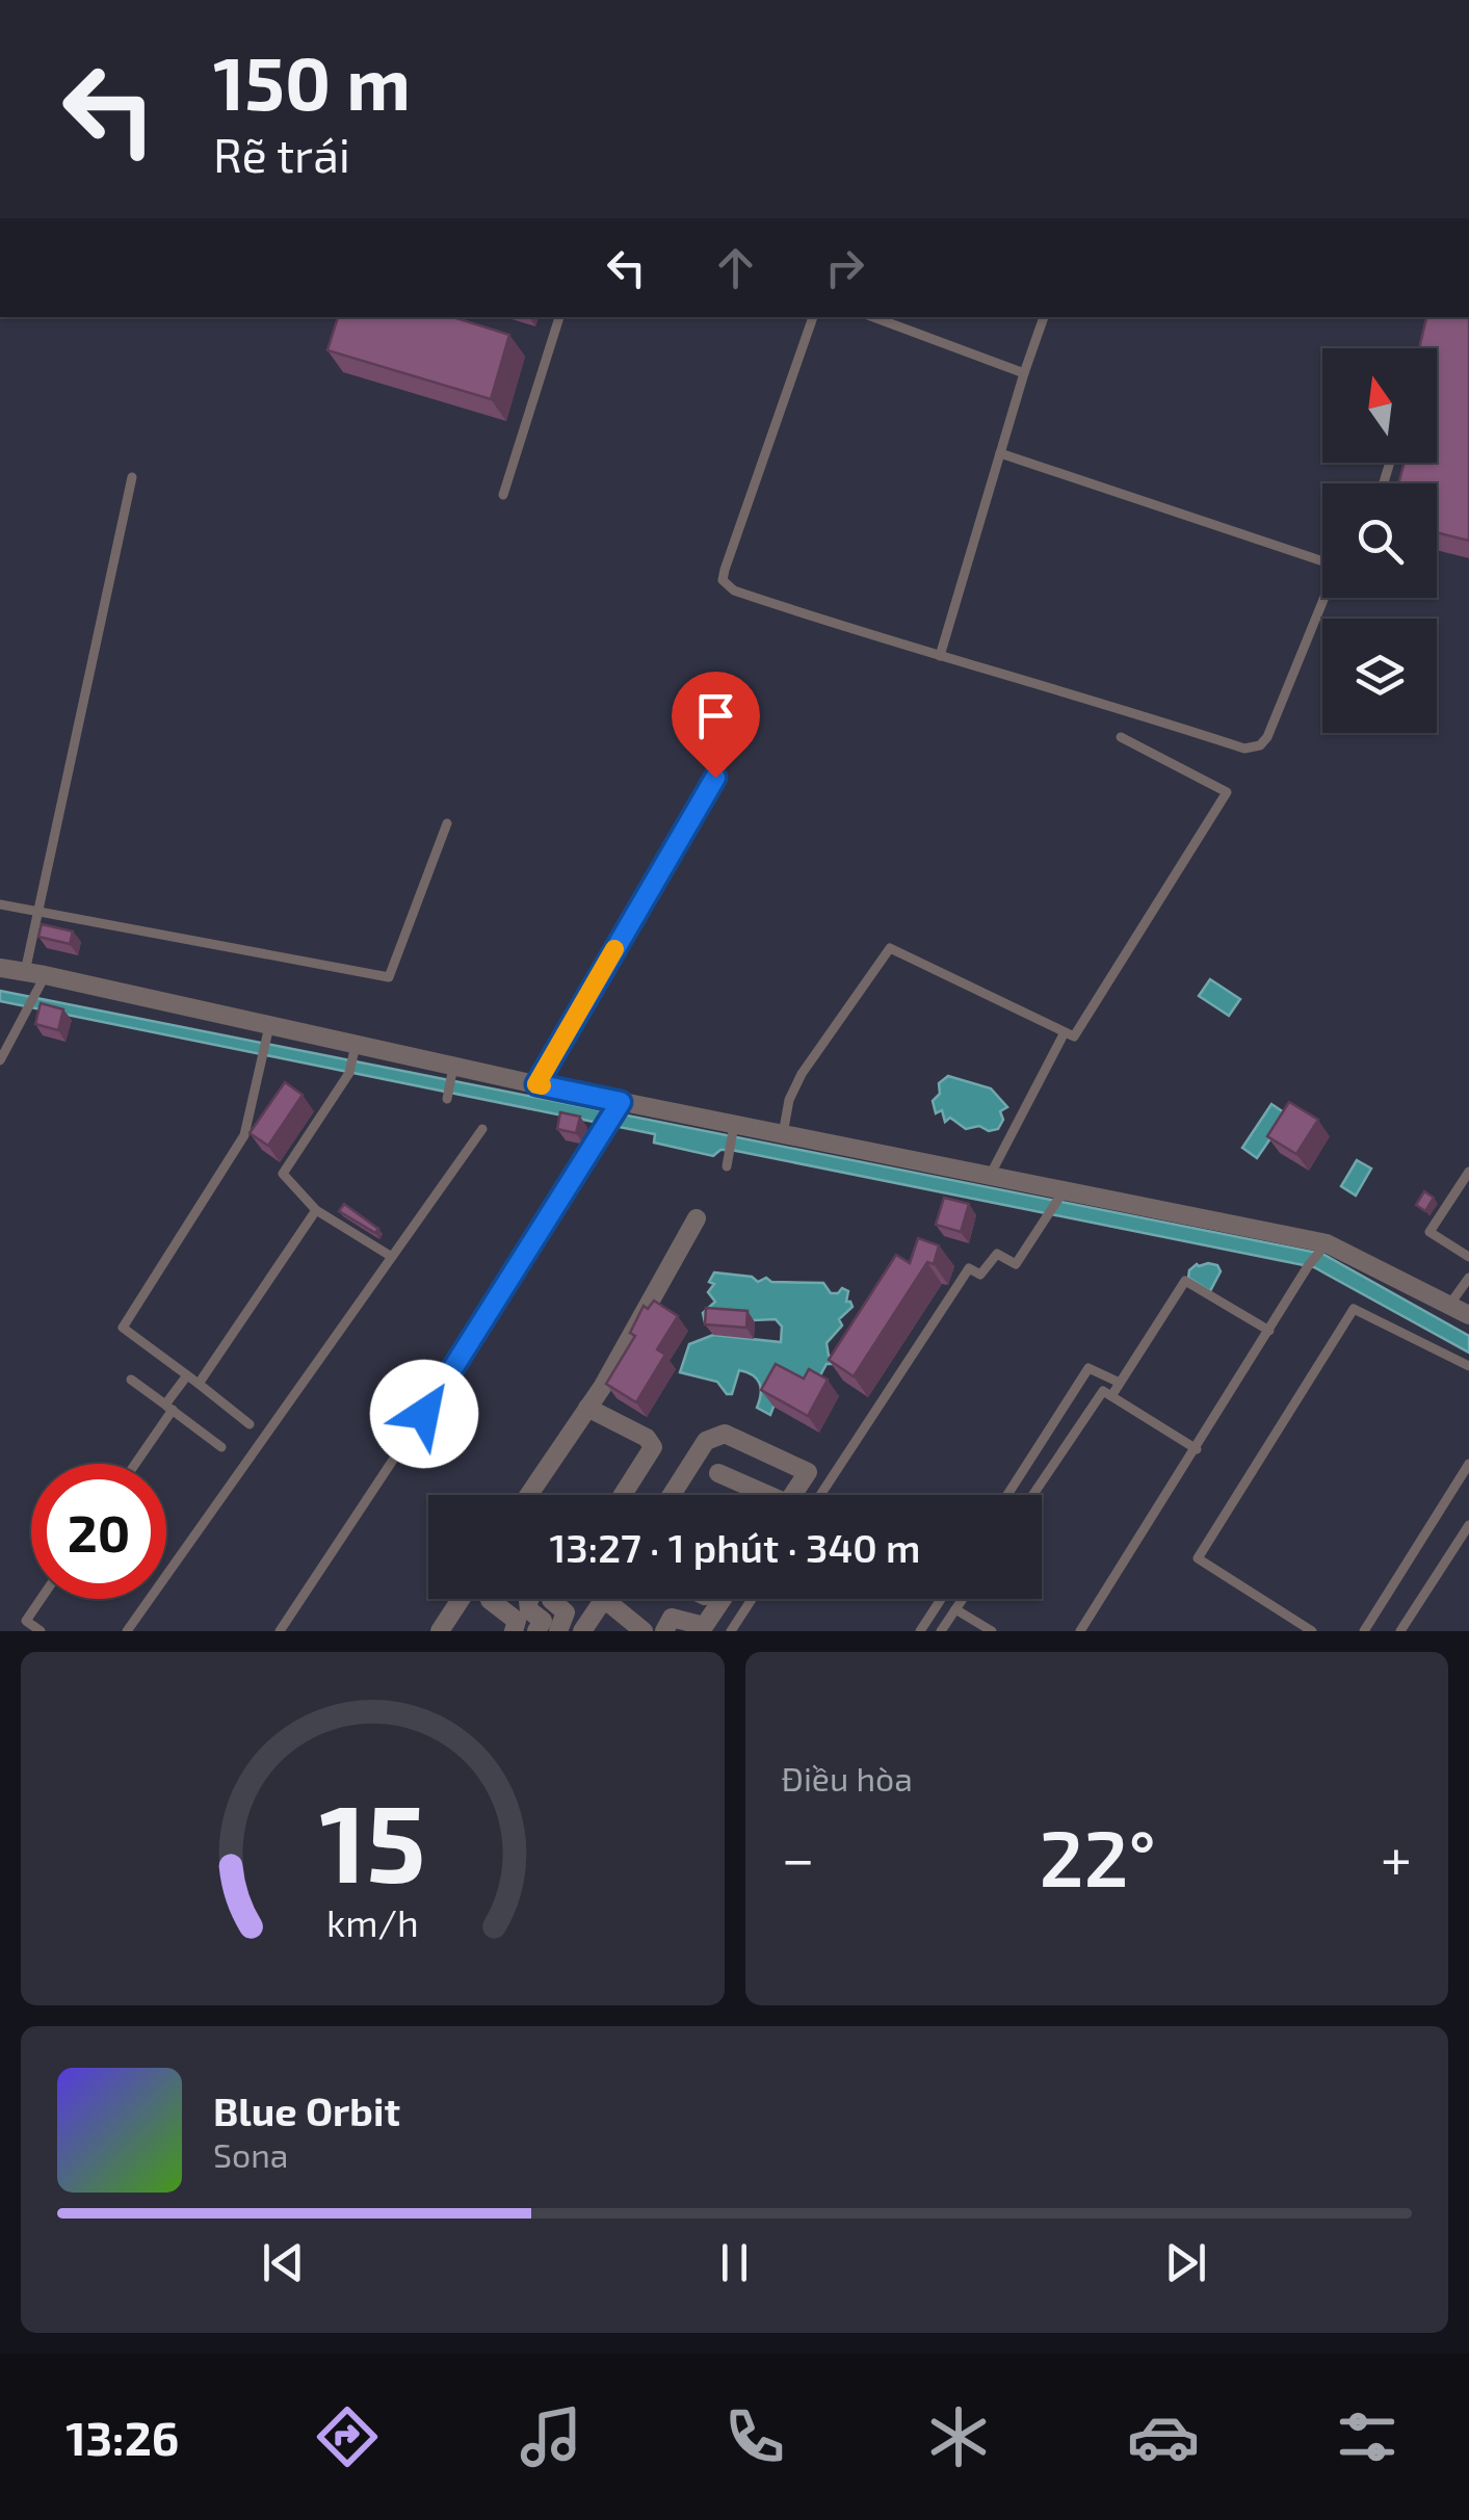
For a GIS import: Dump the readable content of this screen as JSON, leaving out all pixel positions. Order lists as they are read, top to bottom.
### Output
{
  "north": "top",
  "page": {
    "turn": ["150 m", "Rẽ trái"],
    "limit": "20",
    "trip": "13:27 · 1 phút · 340 m",
    "tile": "Điều hòa",
    "heat": ["−", "22°", "+"],
    "song": ["Blue Orbit", "Sona"],
    "tabs": "13:26",
    "gauge": ["15", "km/h"]
  }
}
